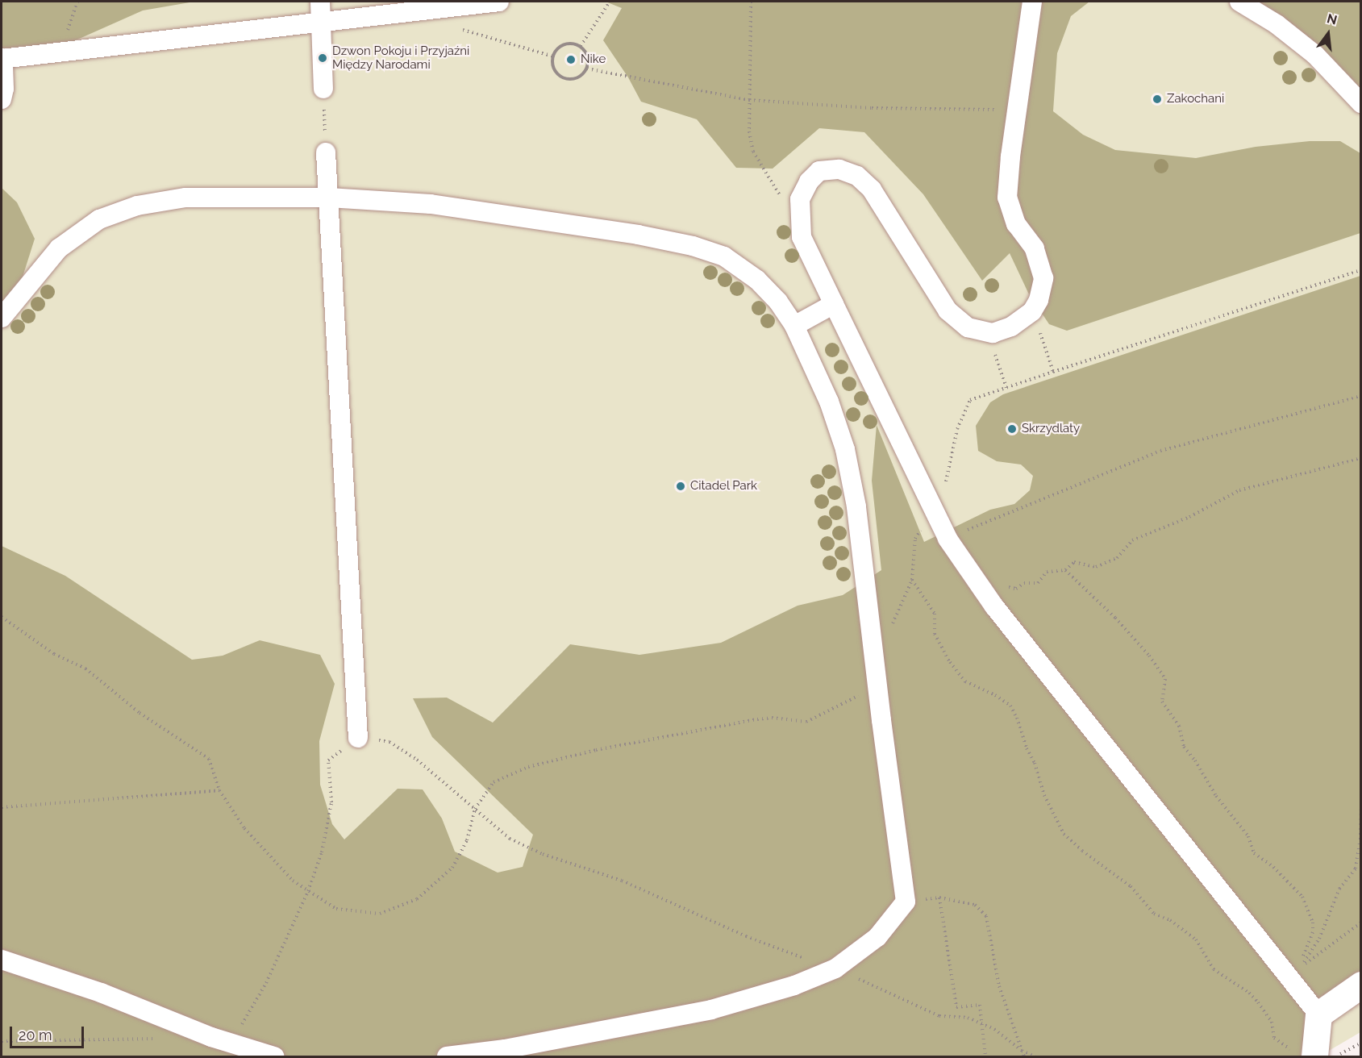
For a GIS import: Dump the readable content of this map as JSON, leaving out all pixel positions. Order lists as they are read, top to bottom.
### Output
{
  "places": [
    "Dzwon Pokoju i Przyjaźni Między Narodami",
    "Nike",
    "Zakochani",
    "Skrzydlaty",
    "Citadel Park"
  ],
  "scale_bar": "20 m",
  "north": "top"
}
